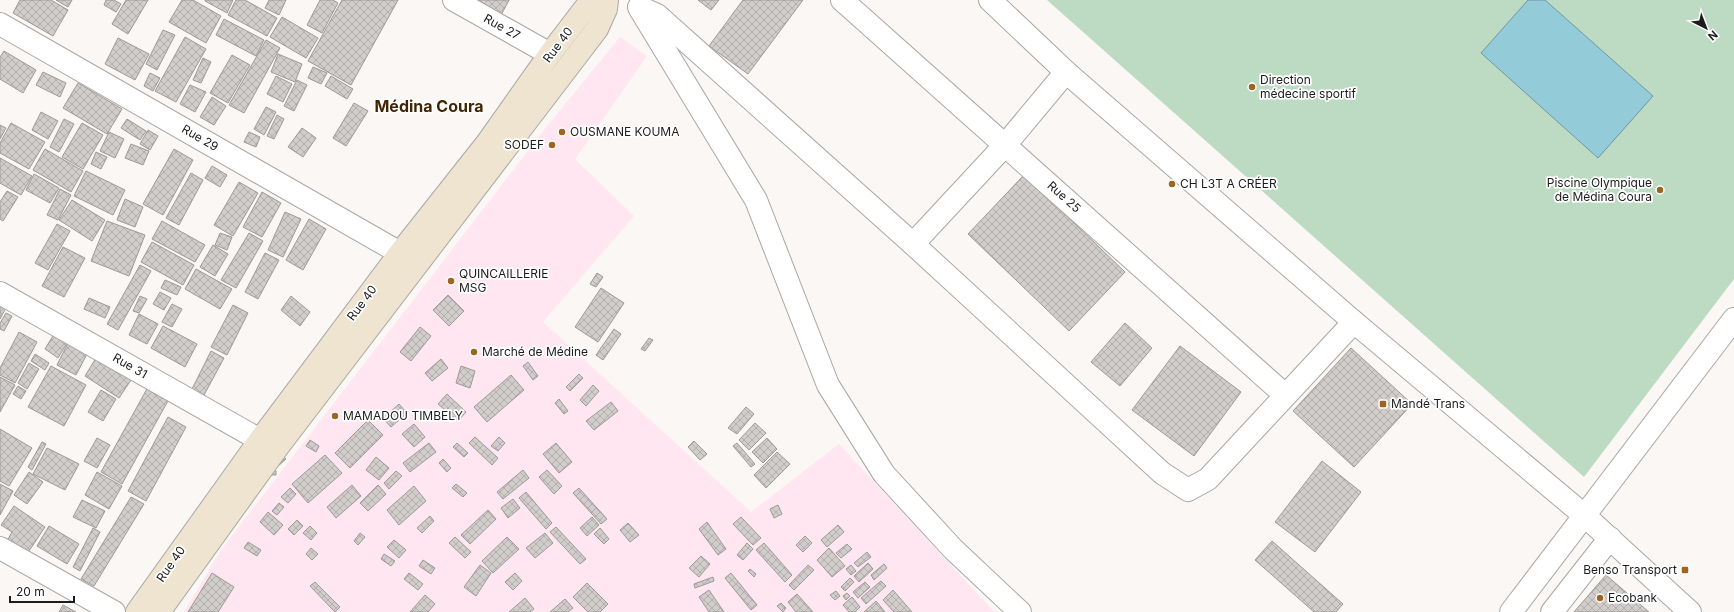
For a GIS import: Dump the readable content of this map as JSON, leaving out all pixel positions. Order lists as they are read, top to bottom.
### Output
{
  "streets": {
    "main road": ["Rue 40"],
    "street": [
      "Rue 27",
      "Rue 29",
      "Rue 25",
      "Rue 31"
    ]
  },
  "crossings": [
    ["Rue 27", "Rue 40"],
    ["Rue 40", "Rue 29"],
    ["Rue 40", "Rue 31"]
  ],
  "districts": ["Médina Coura"],
  "places": {
    "other": [
      "Direction médecine sportif",
      "OUSMANE KOUMA",
      "SODEF",
      "CH L3T A CRÉER",
      "Piscine Olympique de Médina Coura",
      "QUINCAILLERIE MSG",
      "Marché de Médine",
      "MAMADOU TIMBELY",
      "Ecobank"
    ],
    "transit": ["Mandé Trans", "Benso Transport"]
  },
  "scale_bar": "20 m",
  "north": "bottom right"
}
